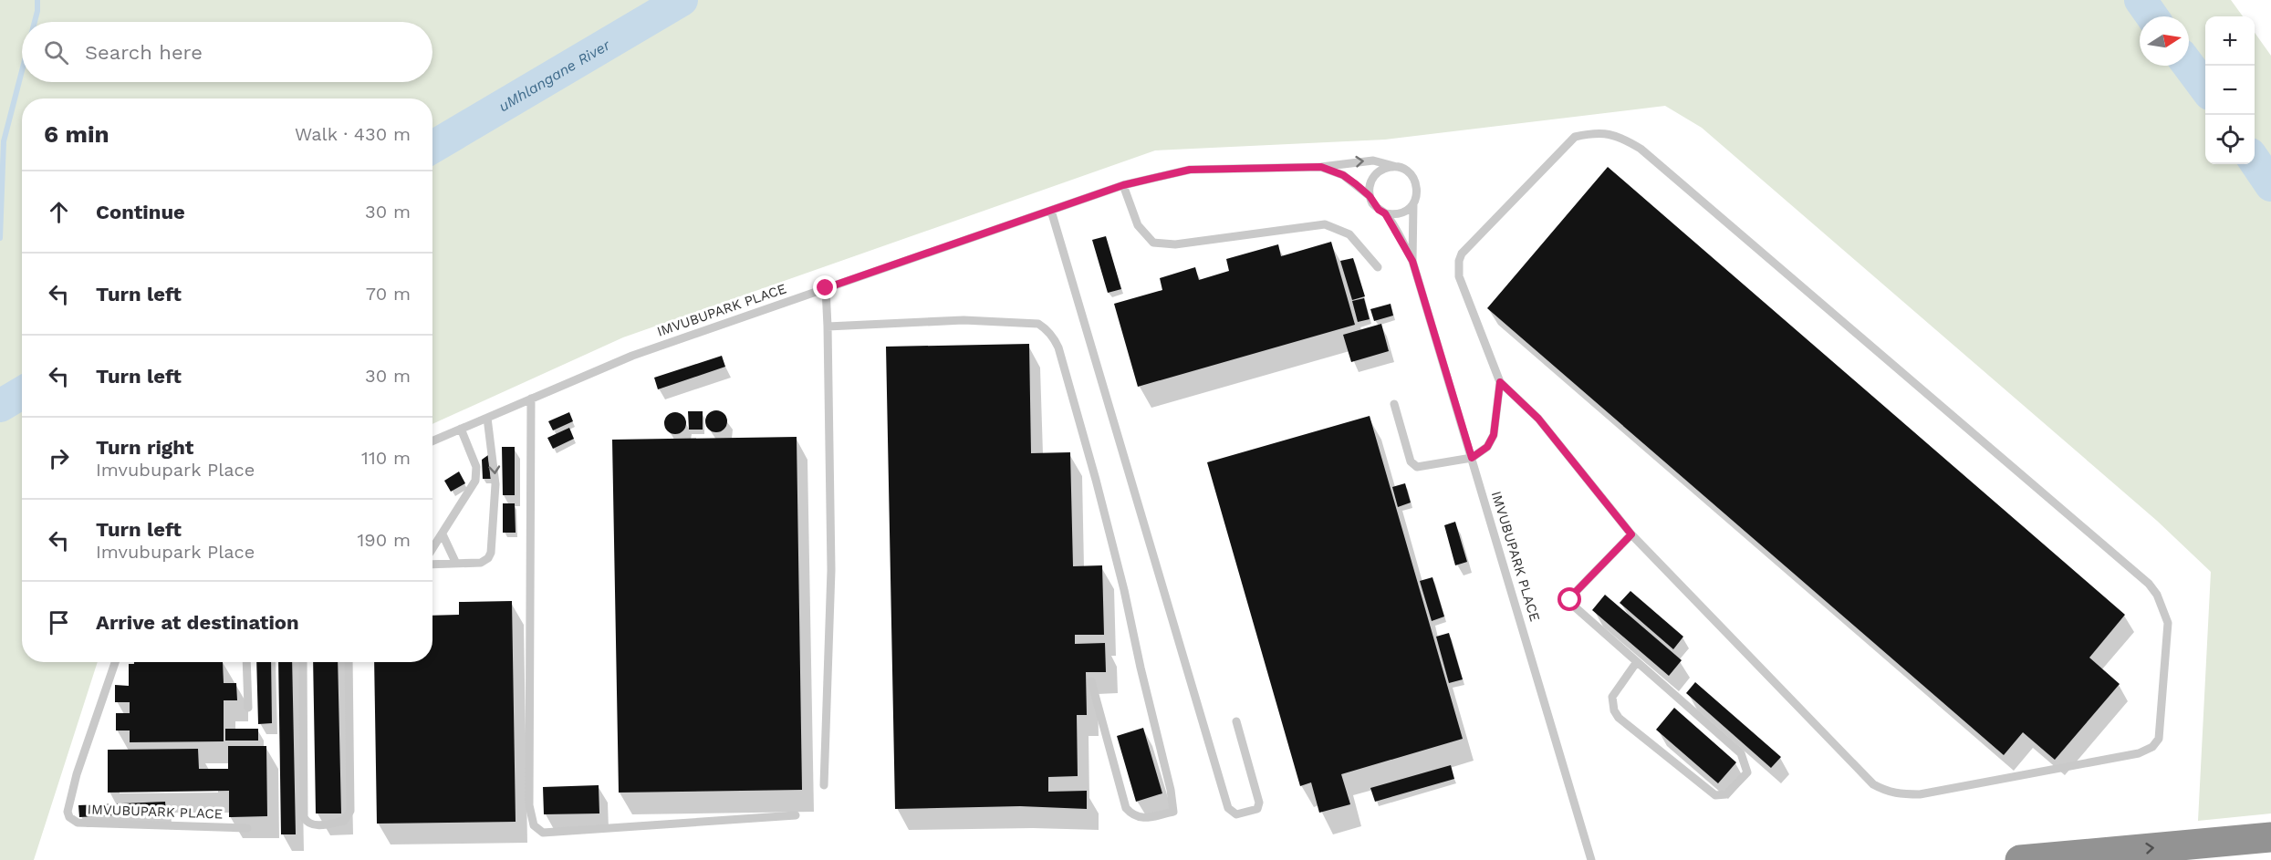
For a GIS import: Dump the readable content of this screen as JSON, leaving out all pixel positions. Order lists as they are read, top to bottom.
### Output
{
  "streets": {
    "lane": ["IMVUBUPARK PLACE"]
  },
  "water": ["uMhlangane River"],
  "north": "right",
  "page": {
    "map_buttons": ["+", "−"],
    "search": "Search here",
    "heading": ["6 min", "Walk · 430 m"],
    "list": [
      ["Continue", "30 m"],
      ["Turn left", "70 m"],
      ["Turn left", "30 m"],
      ["Turn right", "Imvubupark Place", "110 m"],
      ["Turn left", "Imvubupark Place", "190 m"],
      "Arrive at destination"
    ]
  }
}
